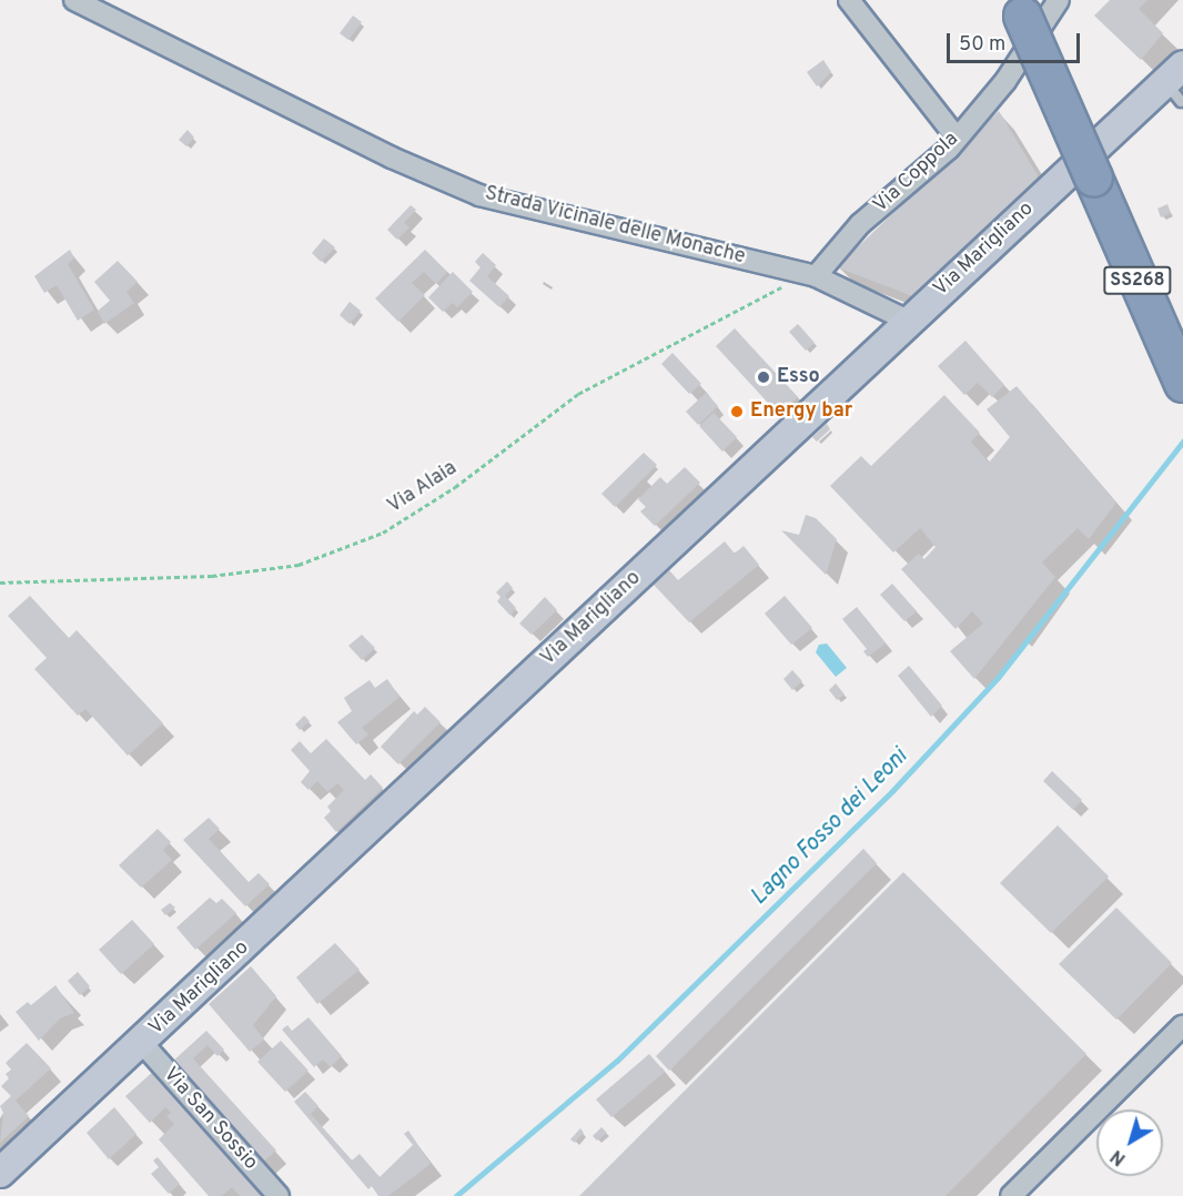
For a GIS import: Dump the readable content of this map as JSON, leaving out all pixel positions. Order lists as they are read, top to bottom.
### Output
{
  "streets": {
    "highway": ["SS268"],
    "street": [
      "Via Coppola",
      "Strada Vicinale delle Monache",
      "Via Marigliano",
      "Via San Sossio"
    ],
    "path": ["Via Alaia"]
  },
  "crossings": [
    ["Via Coppola", "Strada Vicinale delle Monache"],
    ["Via Coppola", "Via Alaia"],
    ["Strada Vicinale delle Monache", "Via Marigliano"],
    ["Strada Vicinale delle Monache", "Via Alaia"],
    ["Via Marigliano", "Via San Sossio"]
  ],
  "water": ["Lagno Fosso dei Leoni"],
  "places": ["Esso", "Energy bar"],
  "scale_bar": "50 m",
  "north": "bottom left"
}
